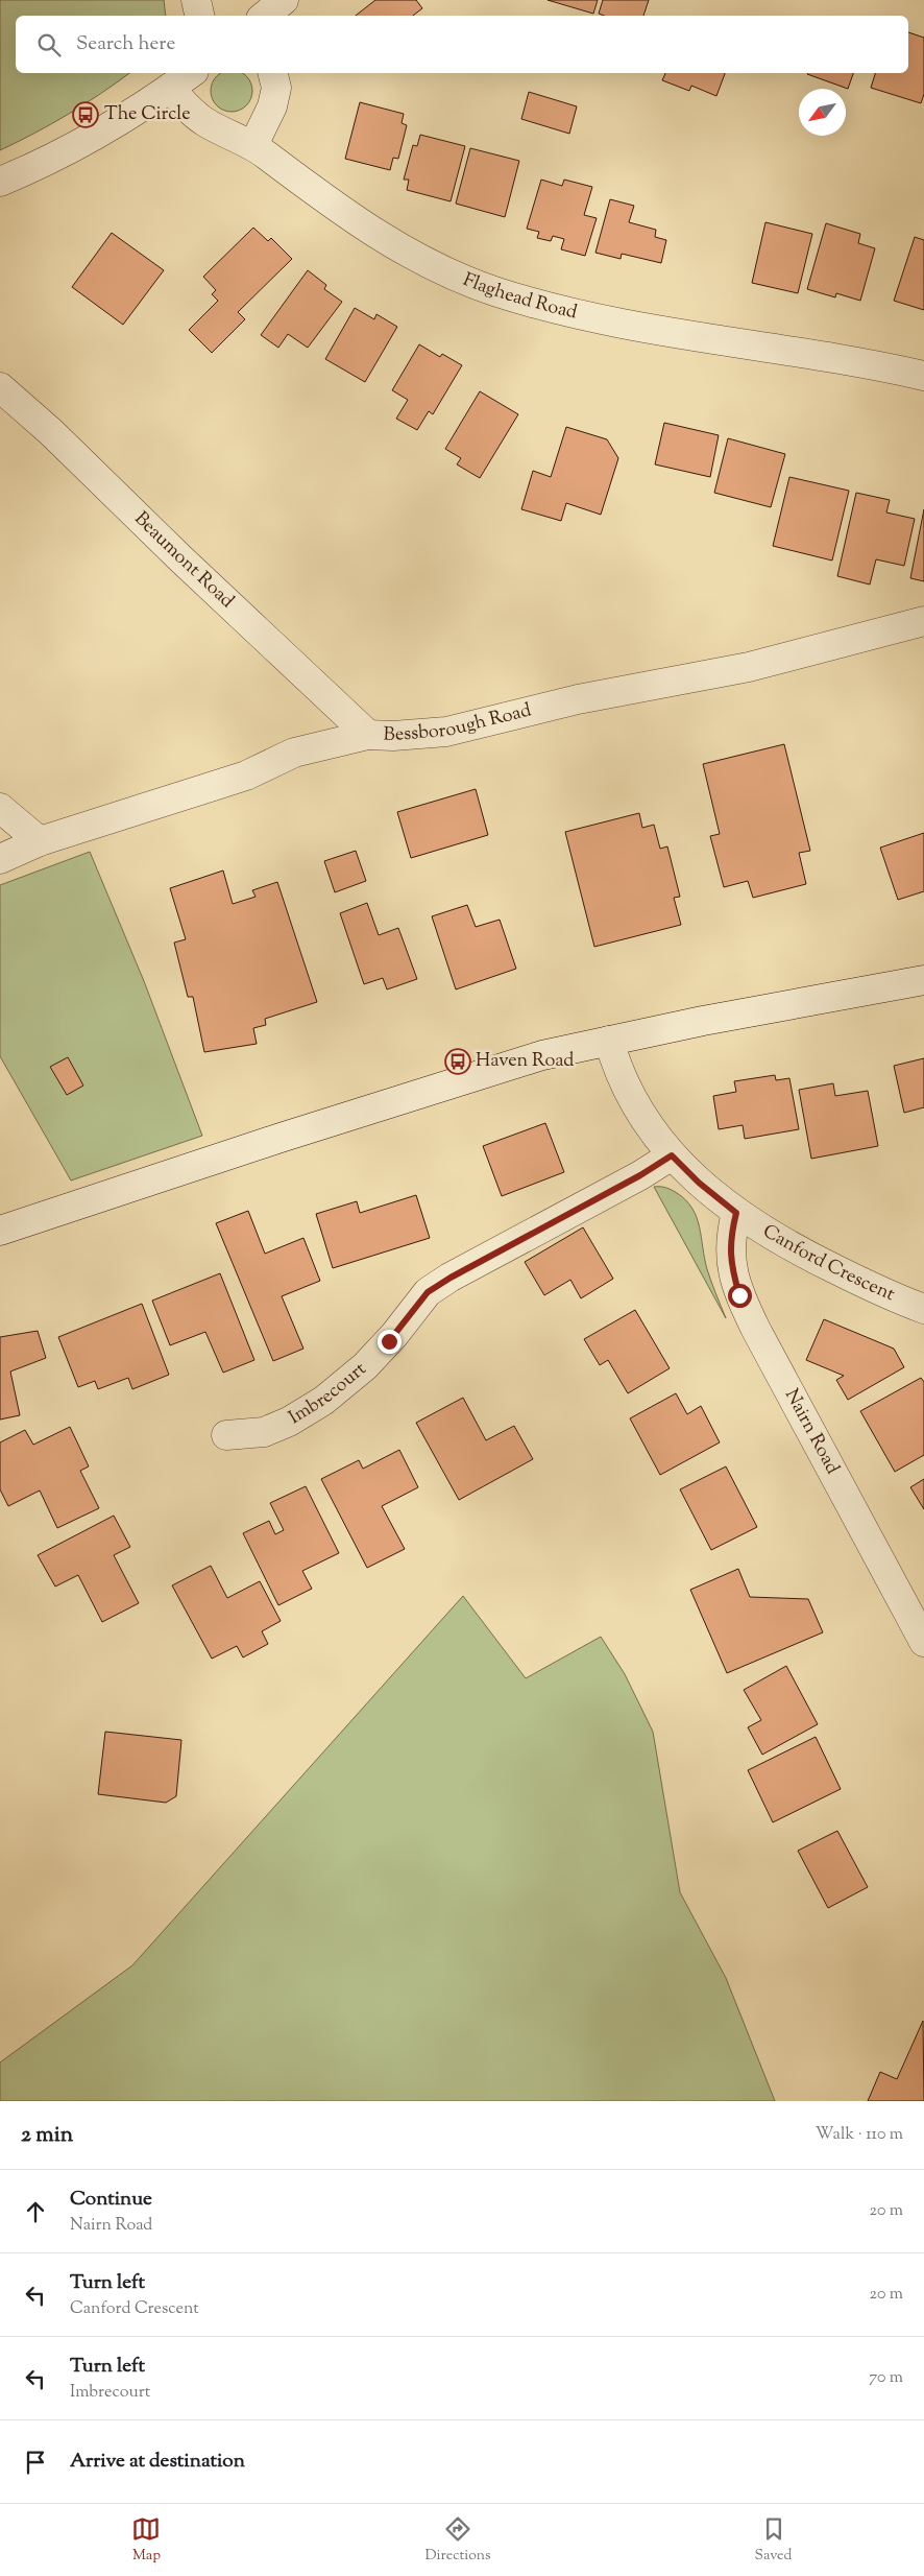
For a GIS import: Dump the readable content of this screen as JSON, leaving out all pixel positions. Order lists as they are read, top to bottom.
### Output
{
  "streets": {
    "street": [
      "Flaghead Road",
      "Beaumont Road",
      "Bessborough Road",
      "Canford Crescent",
      "Imbrecourt",
      "Nairn Road"
    ]
  },
  "crossings": [
    ["Beaumont Road", "Bessborough Road"],
    ["Canford Crescent", "Imbrecourt"],
    ["Canford Crescent", "Nairn Road"]
  ],
  "places": {
    "bus stop": ["The Circle", "Haven Road"]
  },
  "north": "bottom left",
  "page": {
    "search": "Search here",
    "heading": ["2 min", "Walk · 110 m"],
    "list": [
      ["Continue", "Nairn Road", "20 m"],
      ["Turn left", "Canford Crescent", "20 m"],
      ["Turn left", "Imbrecourt", "70 m"],
      "Arrive at destination"
    ],
    "nav": ["Map", "Directions", "Saved"]
  }
}
